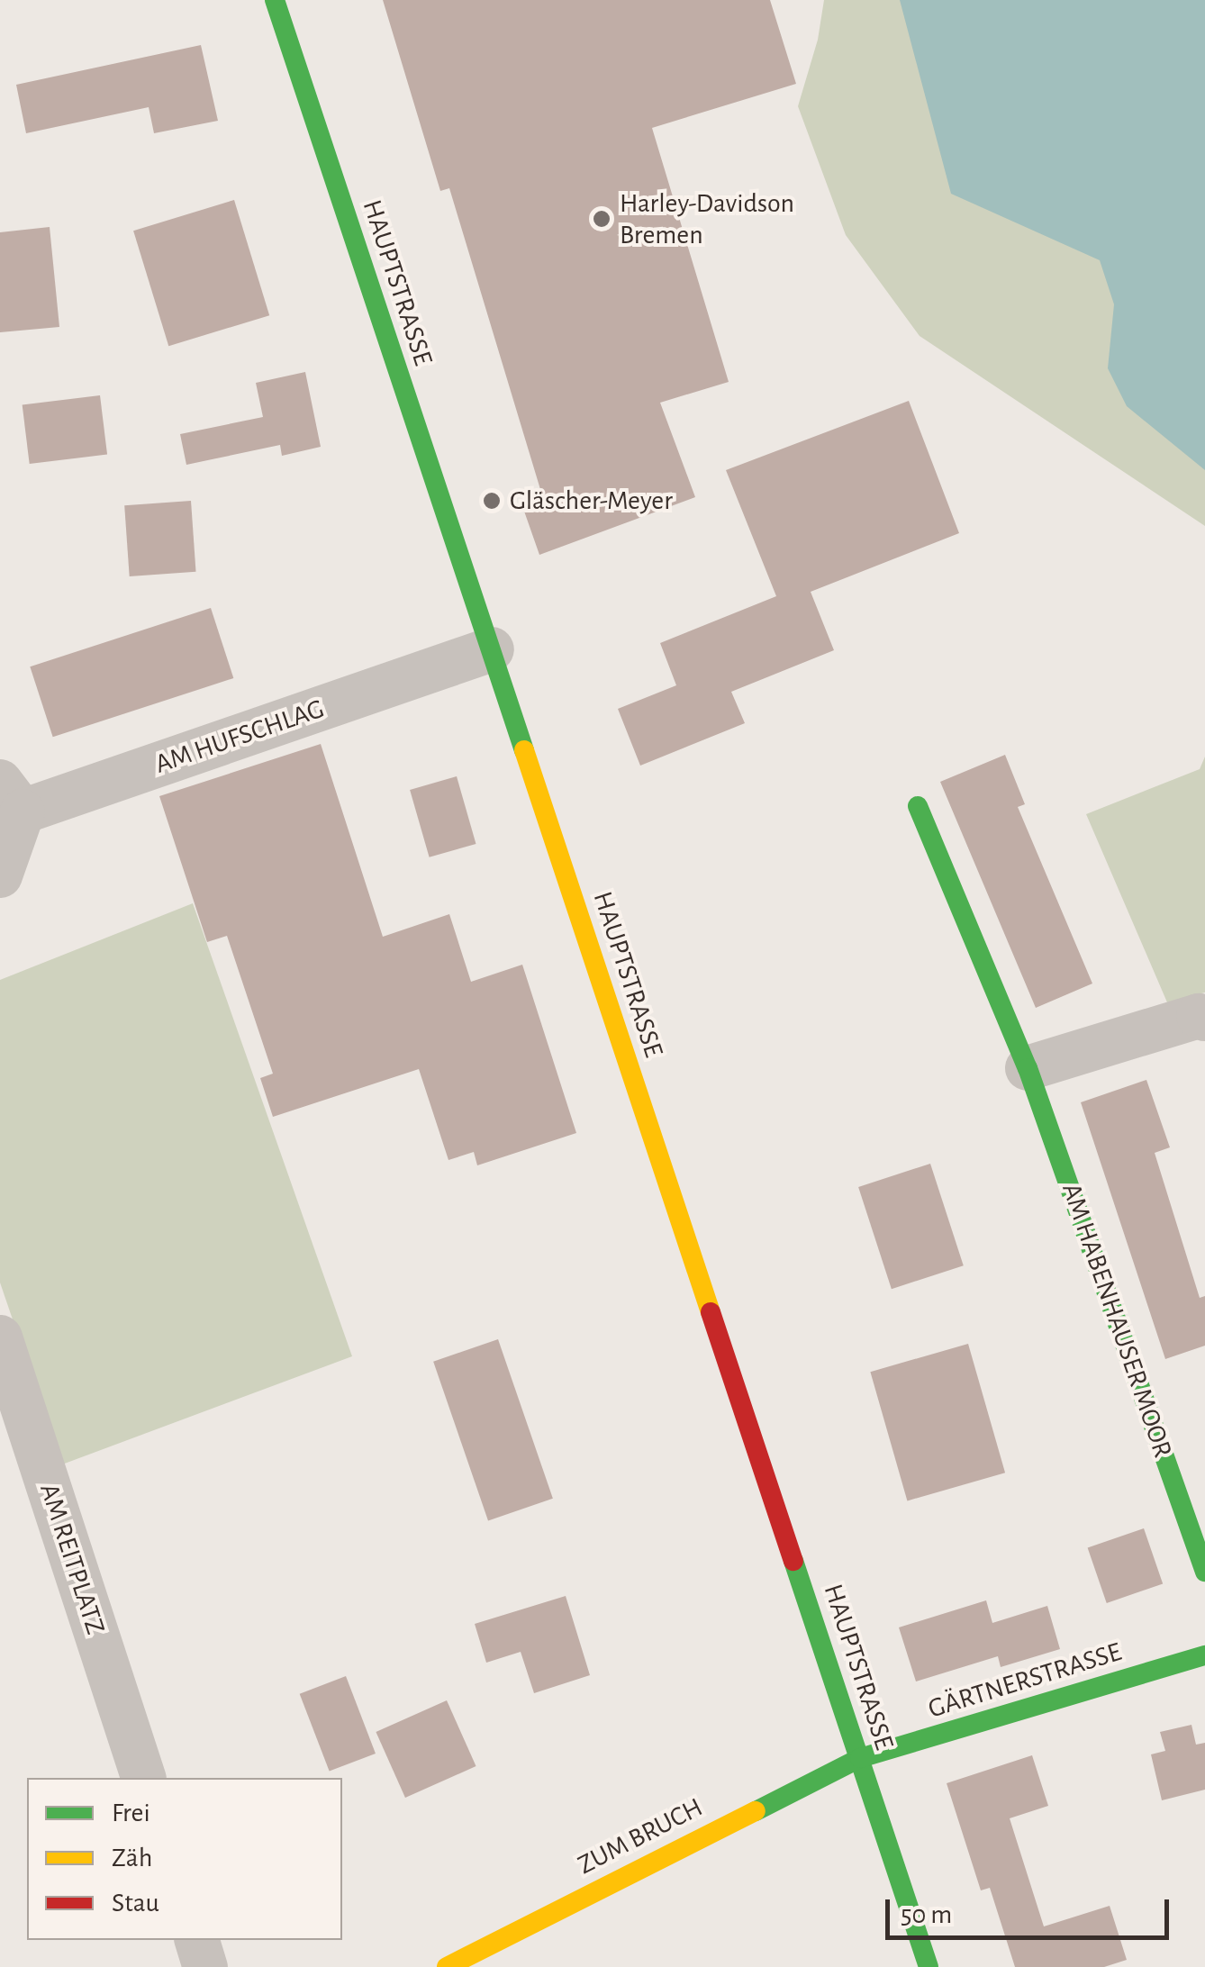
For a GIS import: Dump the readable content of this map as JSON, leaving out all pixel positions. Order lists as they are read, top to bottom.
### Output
{
  "streets": {
    "main road": [
      "HAUPTSTRASSE",
      "AM HABENHAUSER MOOR",
      "GÄRTNERSTRASSE",
      "ZUM BRUCH"
    ],
    "street": ["AM HUFSCHLAG", "AM REITPLATZ"]
  },
  "crossings": [
    ["HAUPTSTRASSE", "AM HUFSCHLAG"],
    ["HAUPTSTRASSE", "GÄRTNERSTRASSE"],
    ["HAUPTSTRASSE", "ZUM BRUCH"],
    ["GÄRTNERSTRASSE", "ZUM BRUCH"]
  ],
  "places": ["Harley-Davidson Bremen", "Gläscher-Meyer"],
  "legend": ["Frei", "Zäh", "Stau"],
  "scale_bar": "50 m"
}
